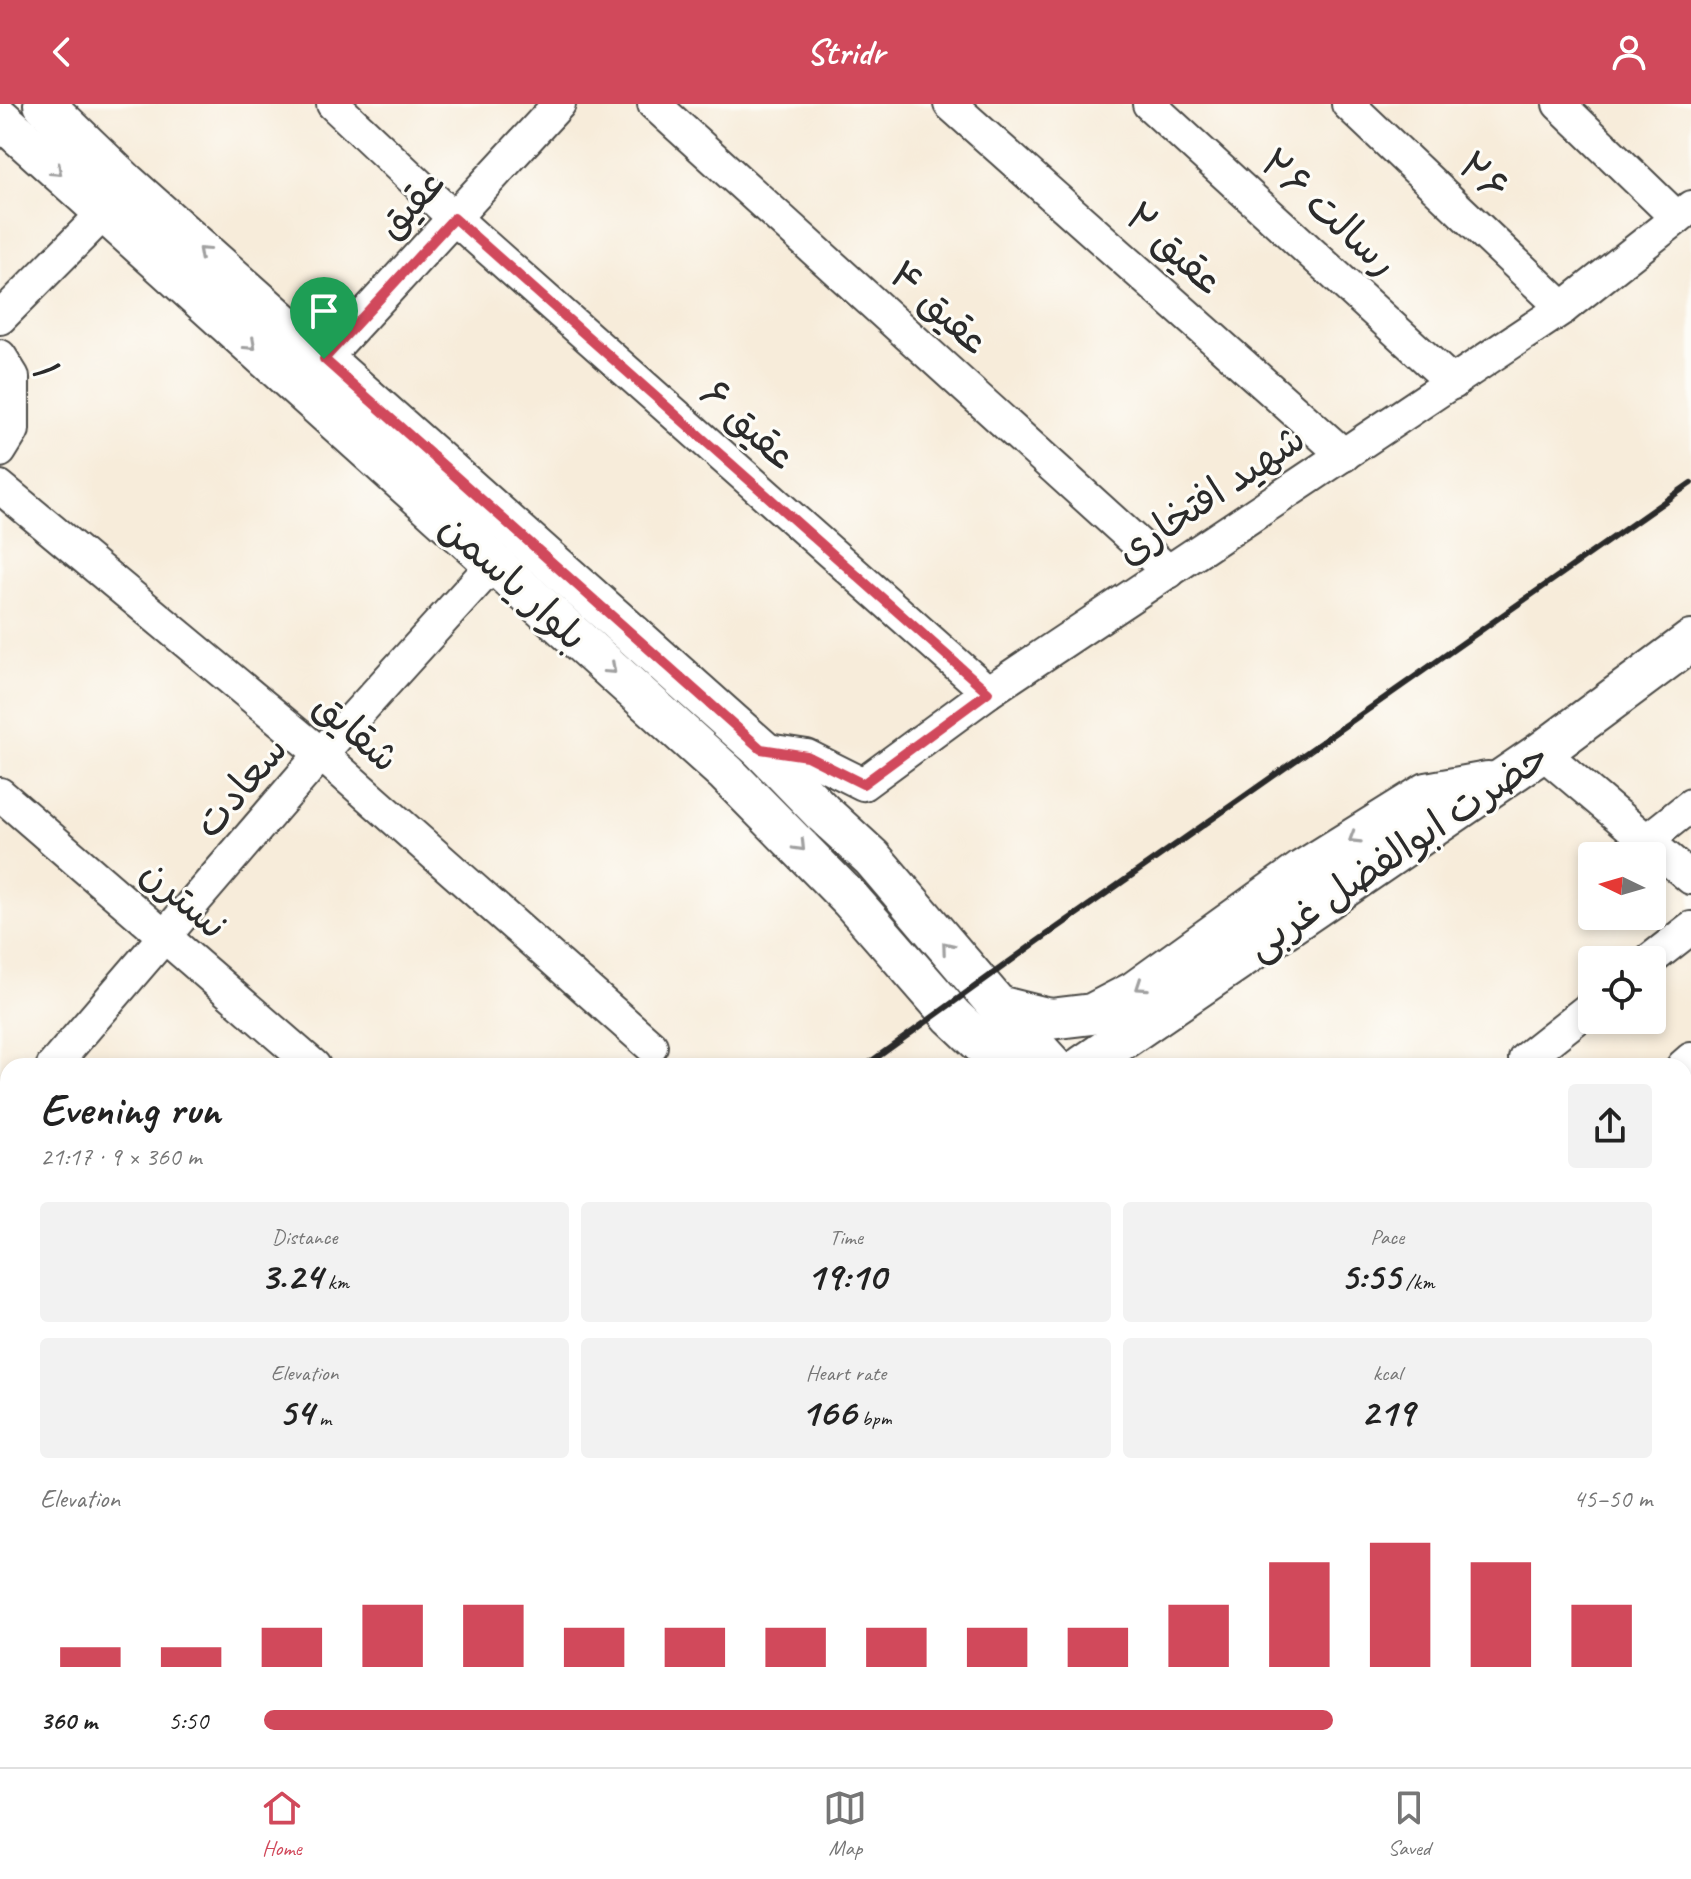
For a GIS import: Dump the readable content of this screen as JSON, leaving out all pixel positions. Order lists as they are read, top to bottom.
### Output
{
  "streets": {
    "street": [
      "۲۶",
      "عقیق",
      "رسالت ۲۶",
      "عقیق ۲",
      "عقیق ۴",
      "۱",
      "عقیق ۶",
      "شهید افتخاری",
      "بلوار یاسمن",
      "شقایق",
      "سعادت",
      "حضرت ابوالفضل غربی",
      "نسترن"
    ]
  },
  "crossings": [
    ["۲۶", "شهید افتخاری"],
    ["عقیق", "عقیق ۶"],
    ["عقیق", "بلوار یاسمن"],
    ["رسالت ۲۶", "شهید افتخاری"],
    ["عقیق ۲", "شهید افتخاری"],
    ["عقیق ۴", "شهید افتخاری"],
    ["عقیق ۶", "شهید افتخاری"],
    ["شهید افتخاری", "بلوار یاسمن"],
    ["بلوار یاسمن", "سعادت"],
    ["شقایق", "سعادت"],
    ["سعادت", "نسترن"]
  ],
  "north": "left",
  "page": {
    "header": "Stridr",
    "heading": ["Evening run", "21:17 · 9 × 360 m"],
    "stats": [
      ["Distance", "3.24 km"],
      ["Time", "19:10"],
      ["Pace", "5:55 /km"],
      ["Elevation", "54 m"],
      ["Heart rate", "166 bpm"],
      ["kcal", "219"]
    ],
    "chart": ["Elevation", "45–50 m"],
    "list": [
      {
        "name": "360 m",
        "note": "5:50"
      }
    ],
    "tabs": ["Home", "Map", "Saved"]
  }
}
